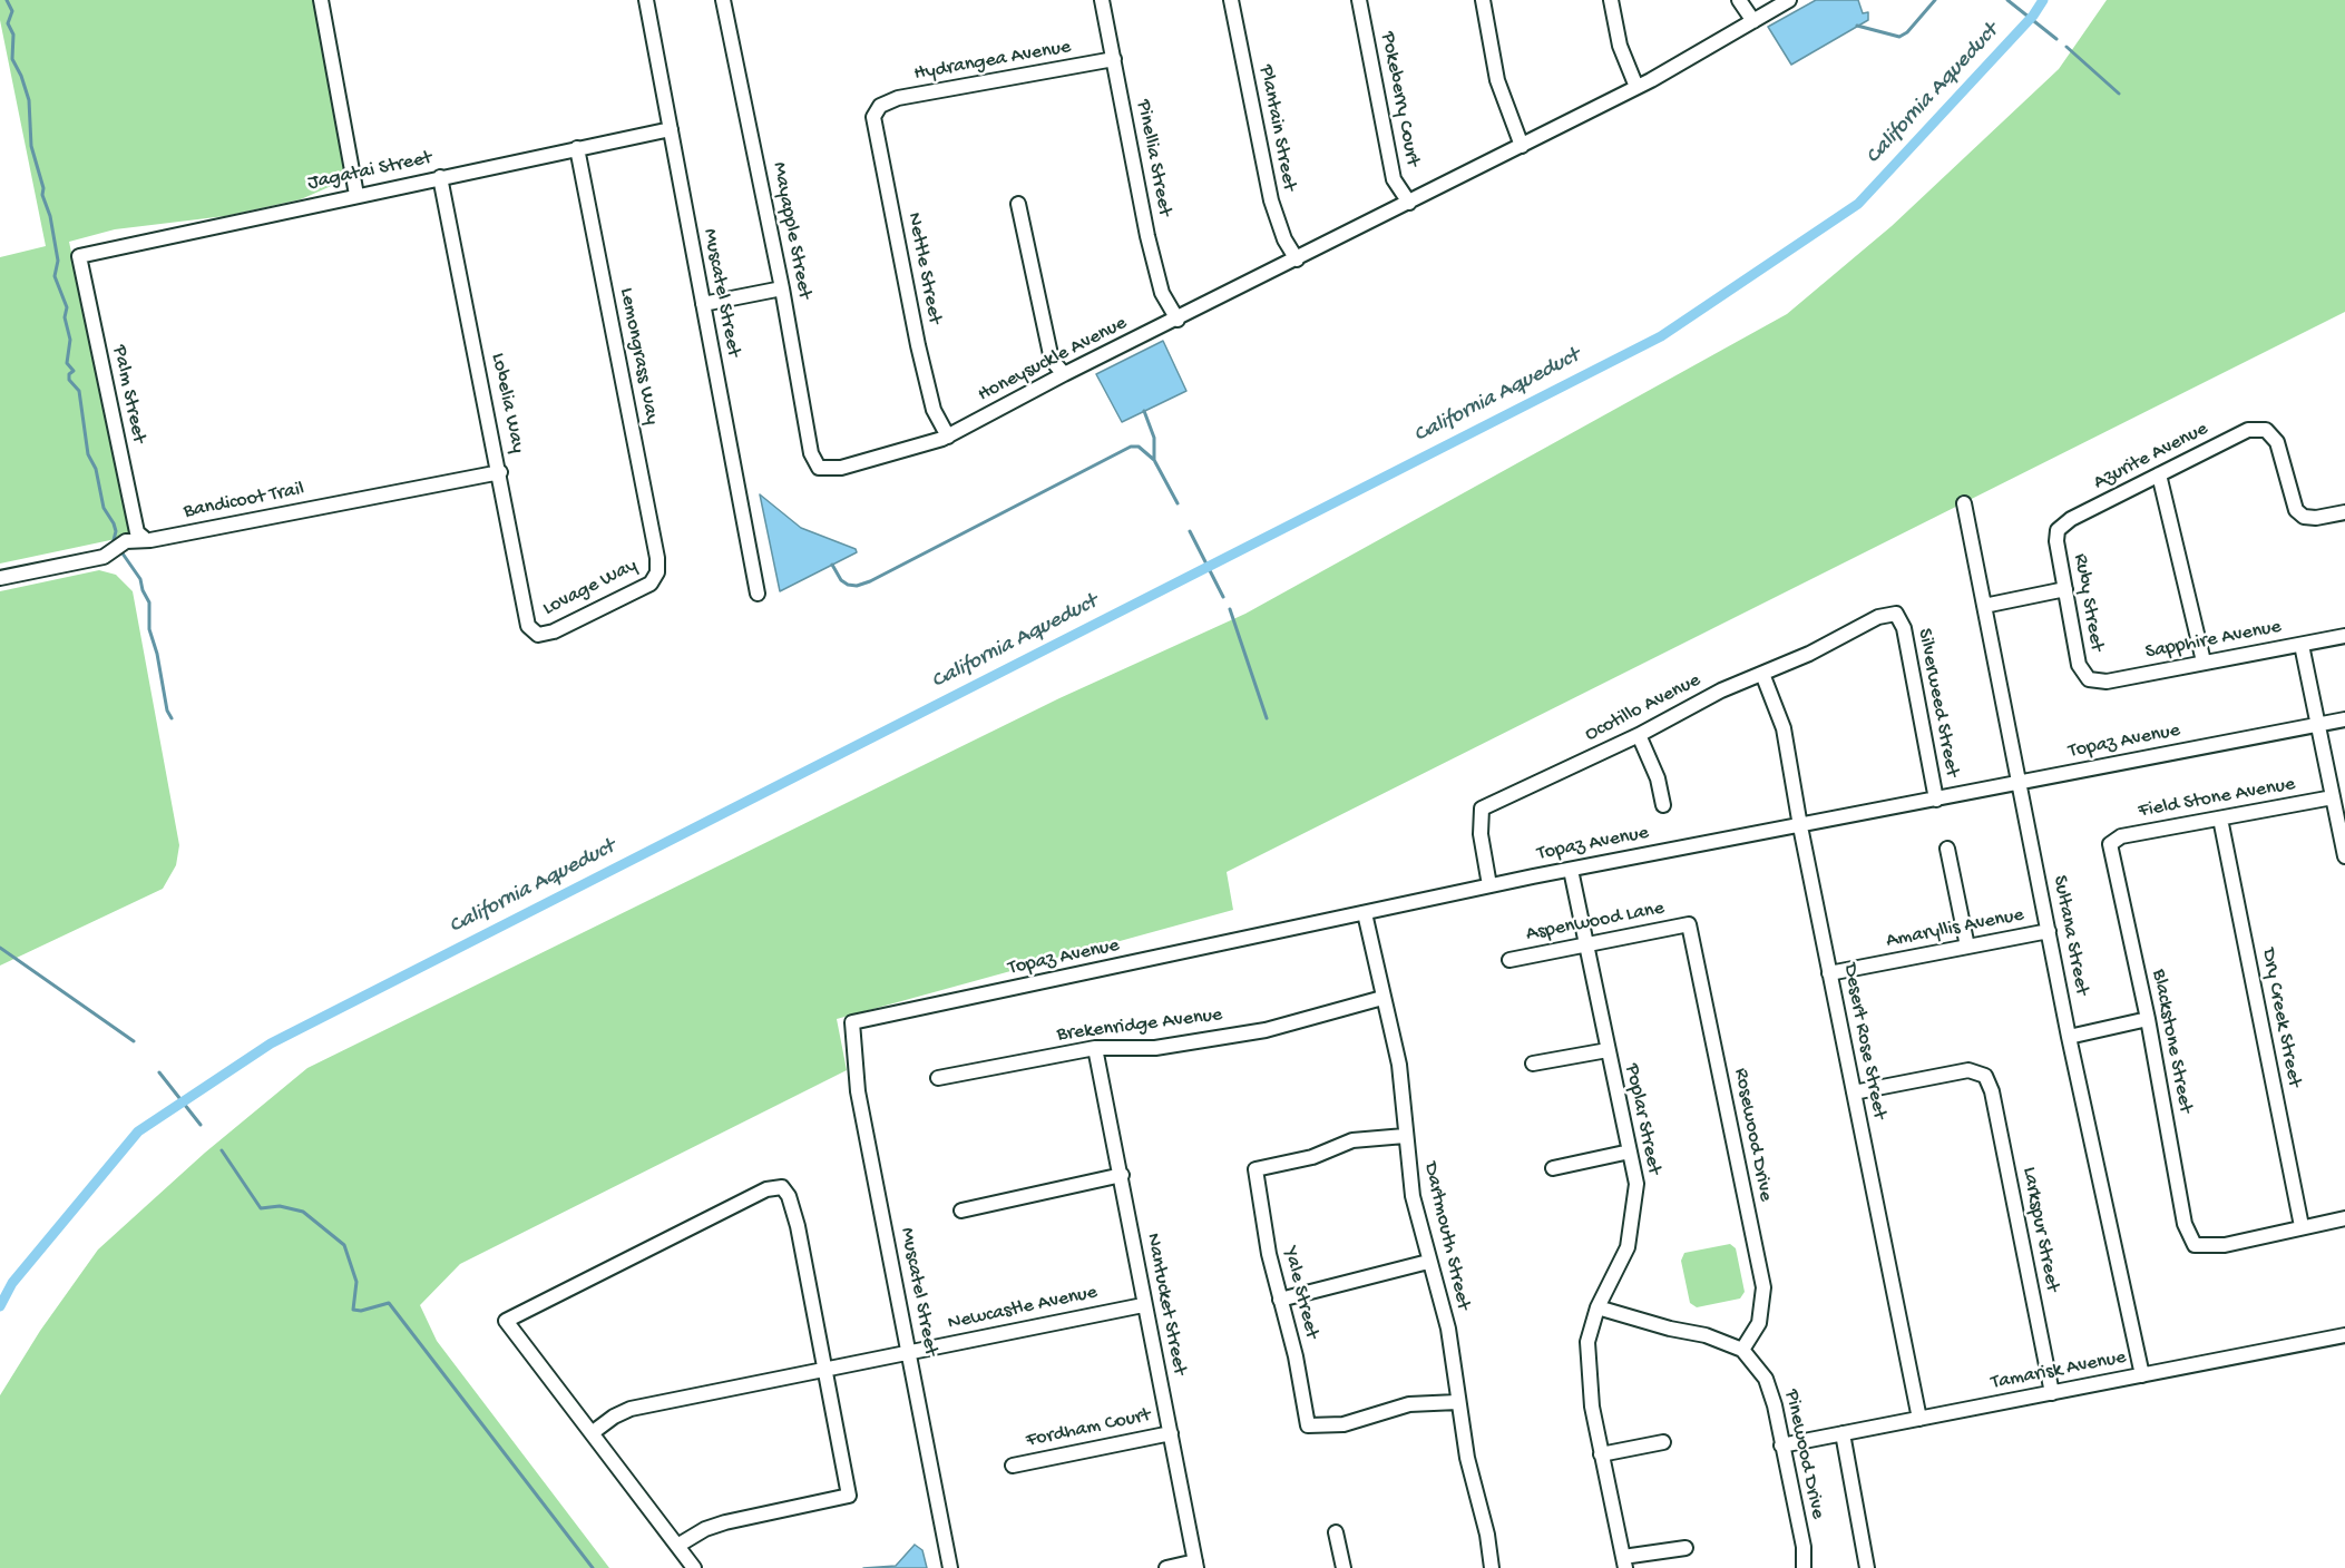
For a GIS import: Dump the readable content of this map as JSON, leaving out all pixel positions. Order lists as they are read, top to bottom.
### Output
{
  "streets": {
    "street": [
      "Hydrangea Avenue",
      "Pokeberry Court",
      "Plantain Street",
      "Pinellia Street",
      "Jagatai Street",
      "Mayapple Street",
      "Nettle Street",
      "Muscatel Street",
      "Lemongrass Way",
      "Honeysuckle Avenue",
      "Palm Street",
      "Lobelia Way",
      "Azurite Avenue",
      "Bandicoot Trail",
      "Lovage Way",
      "Ruby Street",
      "Sapphire Avenue",
      "Silverweed Street",
      "Ocotillo Avenue",
      "Topaz Avenue",
      "Field Stone Avenue",
      "Aspenwood Lane",
      "Amaryllis Avenue",
      "Sultana Street",
      "Dry Creek Street",
      "Brekenridge Avenue",
      "Desert Rose Street",
      "Blackstone Street",
      "Poplar Street",
      "Rosewood Drive",
      "Larkspur Street",
      "Dartmouth Street",
      "Yale Street",
      "Nantucket Street",
      "Newcastle Avenue",
      "Tamarisk Avenue",
      "Fordham Court",
      "Pinewood Drive"
    ]
  },
  "crossings": [
    ["Hydrangea Avenue", "Pinellia Street"],
    ["Hydrangea Avenue", "Nettle Street"],
    ["Pokeberry Court", "Honeysuckle Avenue"],
    ["Plantain Street", "Honeysuckle Avenue"],
    ["Pinellia Street", "Honeysuckle Avenue"],
    ["Jagatai Street", "Muscatel Street"],
    ["Jagatai Street", "Lemongrass Way"],
    ["Jagatai Street", "Palm Street"],
    ["Jagatai Street", "Lobelia Way"],
    ["Mayapple Street", "Honeysuckle Avenue"],
    ["Nettle Street", "Honeysuckle Avenue"],
    ["Muscatel Street", "Topaz Avenue"],
    ["Muscatel Street", "Newcastle Avenue"],
    ["Lemongrass Way", "Lovage Way"],
    ["Palm Street", "Bandicoot Trail"],
    ["Lobelia Way", "Bandicoot Trail"],
    ["Lobelia Way", "Lovage Way"],
    ["Azurite Avenue", "Ruby Street"],
    ["Ruby Street", "Sapphire Avenue"],
    ["Silverweed Street", "Ocotillo Avenue"],
    ["Silverweed Street", "Topaz Avenue"],
    ["Ocotillo Avenue", "Topaz Avenue"],
    ["Ocotillo Avenue", "Desert Rose Street"],
    ["Topaz Avenue", "Sultana Street"],
    ["Topaz Avenue", "Desert Rose Street"],
    ["Topaz Avenue", "Poplar Street"],
    ["Topaz Avenue", "Dartmouth Street"],
    ["Field Stone Avenue", "Dry Creek Street"],
    ["Field Stone Avenue", "Blackstone Street"],
    ["Aspenwood Lane", "Poplar Street"],
    ["Aspenwood Lane", "Rosewood Drive"],
    ["Amaryllis Avenue", "Sultana Street"],
    ["Amaryllis Avenue", "Desert Rose Street"],
    ["Sultana Street", "Tamarisk Avenue"],
    ["Dry Creek Street", "Blackstone Street"],
    ["Brekenridge Avenue", "Dartmouth Street"],
    ["Brekenridge Avenue", "Nantucket Street"],
    ["Desert Rose Street", "Larkspur Street"],
    ["Desert Rose Street", "Tamarisk Avenue"],
    ["Poplar Street", "Pinewood Drive"],
    ["Rosewood Drive", "Pinewood Drive"],
    ["Larkspur Street", "Tamarisk Avenue"],
    ["Dartmouth Street", "Yale Street"],
    ["Nantucket Street", "Newcastle Avenue"],
    ["Nantucket Street", "Fordham Court"],
    ["Tamarisk Avenue", "Pinewood Drive"]
  ],
  "water": ["California Aqueduct"]
}
